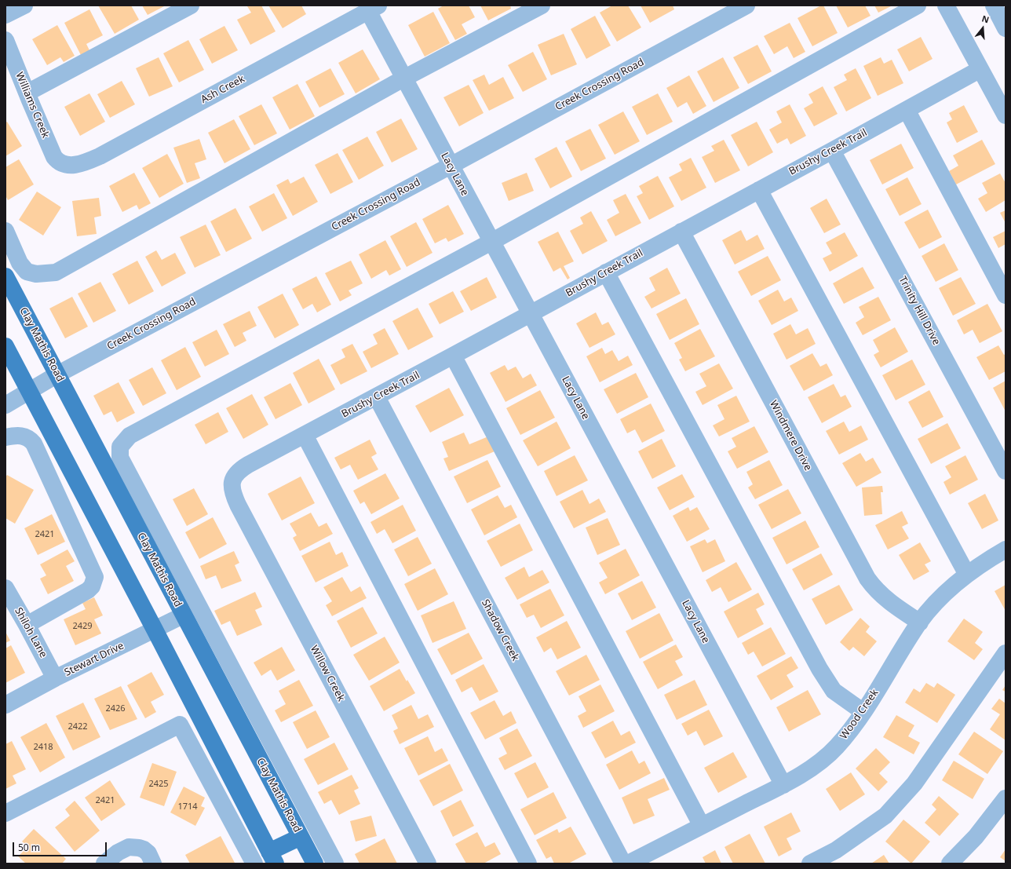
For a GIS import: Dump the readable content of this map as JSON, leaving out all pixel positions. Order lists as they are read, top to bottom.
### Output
{
  "streets": {
    "main road": ["Clay Mathis Road"],
    "street": [
      "Creek Crossing Road",
      "Ash Creek",
      "Williams Creek",
      "Brushy Creek Trail",
      "Lacy Lane",
      "Trinity Hill Drive",
      "Windmere Drive",
      "Shadow Creek",
      "Shiloh Lane",
      "Stewart Drive",
      "Willow Creek",
      "Wood Creek"
    ]
  },
  "crossings": [
    ["Creek Crossing Road", "Lacy Lane"],
    ["Creek Crossing Road", "Clay Mathis Road"],
    ["Ash Creek", "Williams Creek"],
    ["Ash Creek", "Lacy Lane"],
    ["Brushy Creek Trail", "Lacy Lane"],
    ["Brushy Creek Trail", "Trinity Hill Drive"],
    ["Brushy Creek Trail", "Windmere Drive"],
    ["Brushy Creek Trail", "Shadow Creek"],
    ["Brushy Creek Trail", "Willow Creek"],
    ["Lacy Lane", "Wood Creek"],
    ["Clay Mathis Road", "Stewart Drive"],
    ["Windmere Drive", "Wood Creek"],
    ["Shiloh Lane", "Stewart Drive"]
  ],
  "house_numbers": [
    "2421",
    "2429",
    "2426",
    "2422",
    "2418",
    "2425",
    "2421",
    "1714"
  ],
  "scale_bar": "50 m",
  "north": "top"
}
